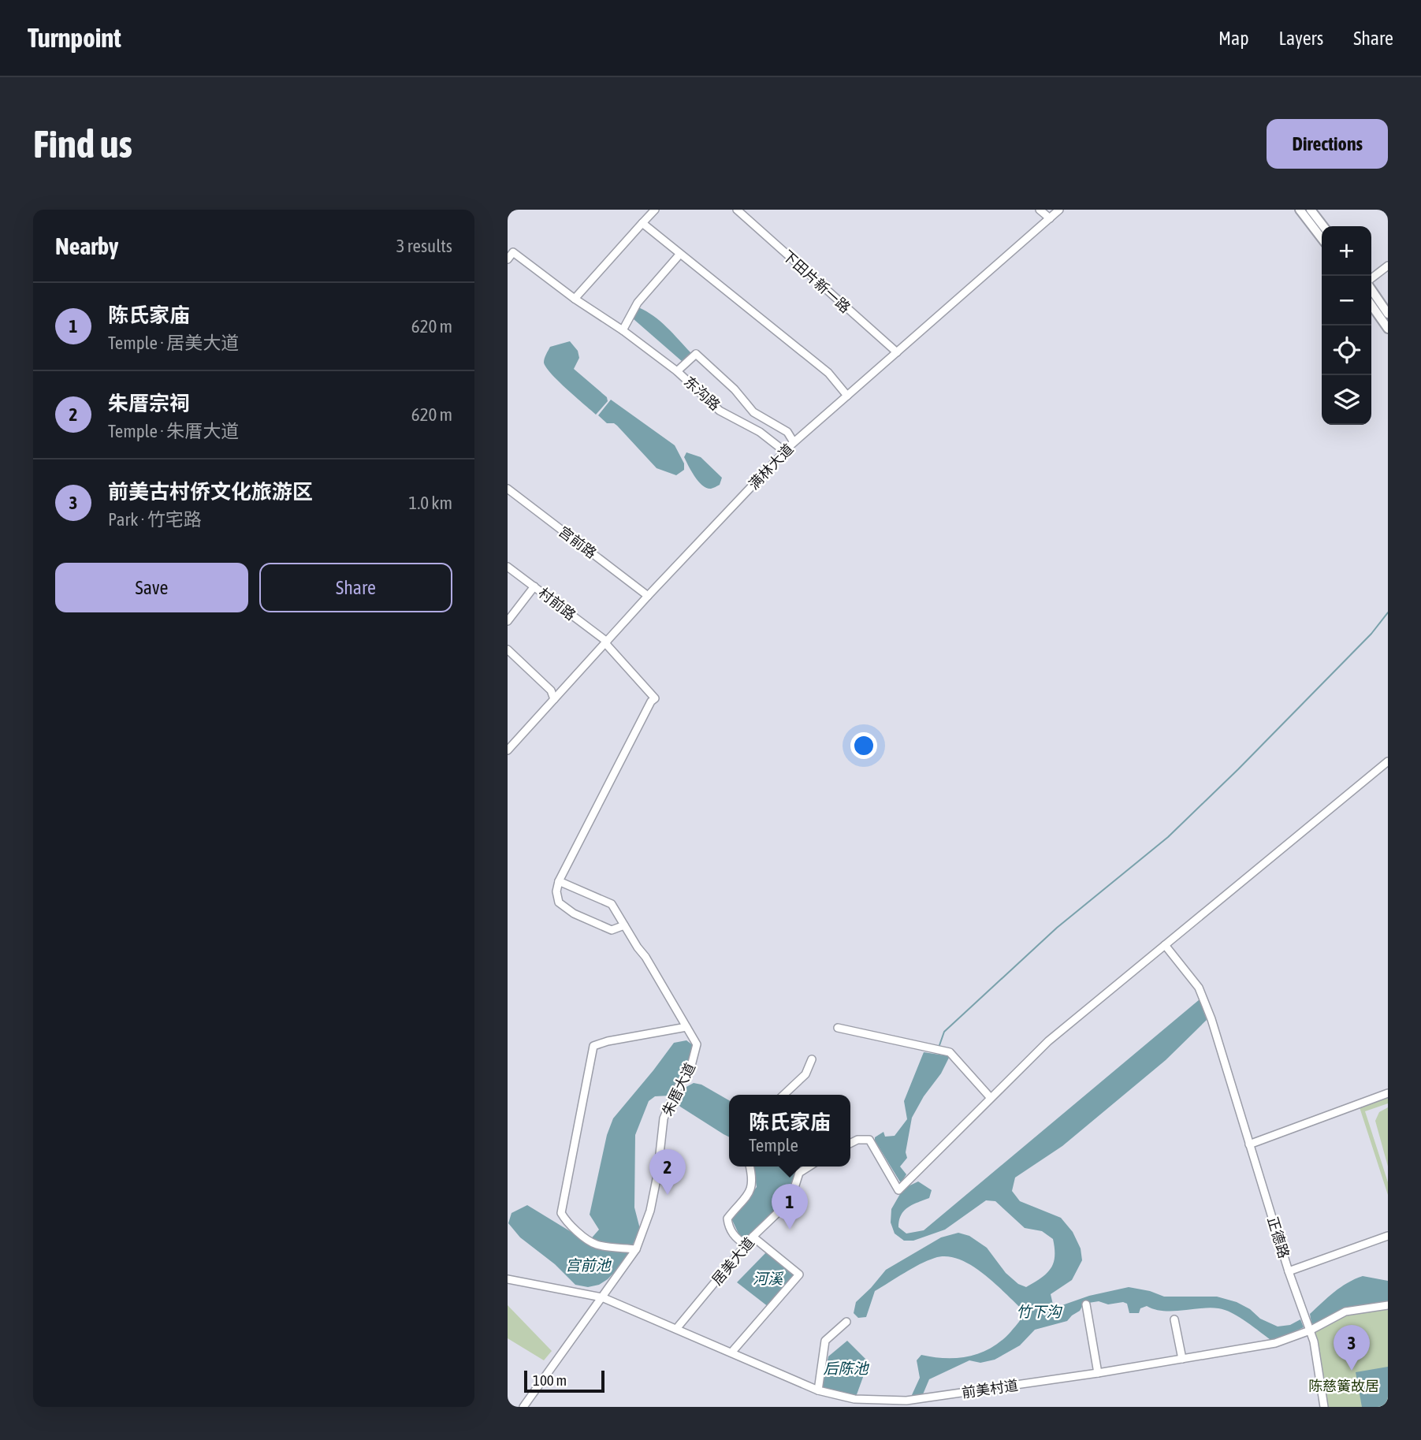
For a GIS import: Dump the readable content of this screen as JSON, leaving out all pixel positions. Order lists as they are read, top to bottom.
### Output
{
  "streets": {
    "street": [
      "下田片新一路",
      "东沟路",
      "满林大道",
      "宫前路",
      "村前路",
      "朱厝大道",
      "正德路",
      "居美大道",
      "前美村道"
    ]
  },
  "crossings": [
    ["下田片新一路", "满林大道"],
    ["东沟路", "满林大道"],
    ["满林大道", "宫前路"],
    ["满林大道", "村前路"],
    ["村前路", "朱厝大道"],
    ["朱厝大道", "前美村道"],
    ["正德路", "前美村道"],
    ["居美大道", "前美村道"]
  ],
  "water": [
    "宫前池",
    "河溪",
    "竹下沟",
    "后陈池"
  ],
  "parks": ["陈慈簧故居"],
  "scale_bar": "100 m",
  "page": {
    "header": "Turnpoint",
    "nav": ["Map", "Layers", "Share"],
    "buttons": [
      "Directions",
      ["Save", "Share"]
    ],
    "title": "Find us",
    "heading": ["Nearby", "3 results"],
    "map_buttons": ["+", "−"],
    "list": [
      {
        "mark": "1",
        "name": "陈氏家庙",
        "note": "Temple · 居美大道",
        "value": "620 m"
      },
      {
        "mark": "2",
        "name": "朱厝宗祠",
        "note": "Temple · 朱厝大道",
        "value": "620 m"
      },
      {
        "mark": "3",
        "name": "前美古村侨文化旅游区",
        "note": "Park · 竹宅路",
        "value": "1.0 km"
      }
    ],
    "popup": ["陈氏家庙", "Temple"],
    "pins": ["2", "1", "3"],
    "scale": "100 m"
  }
}
